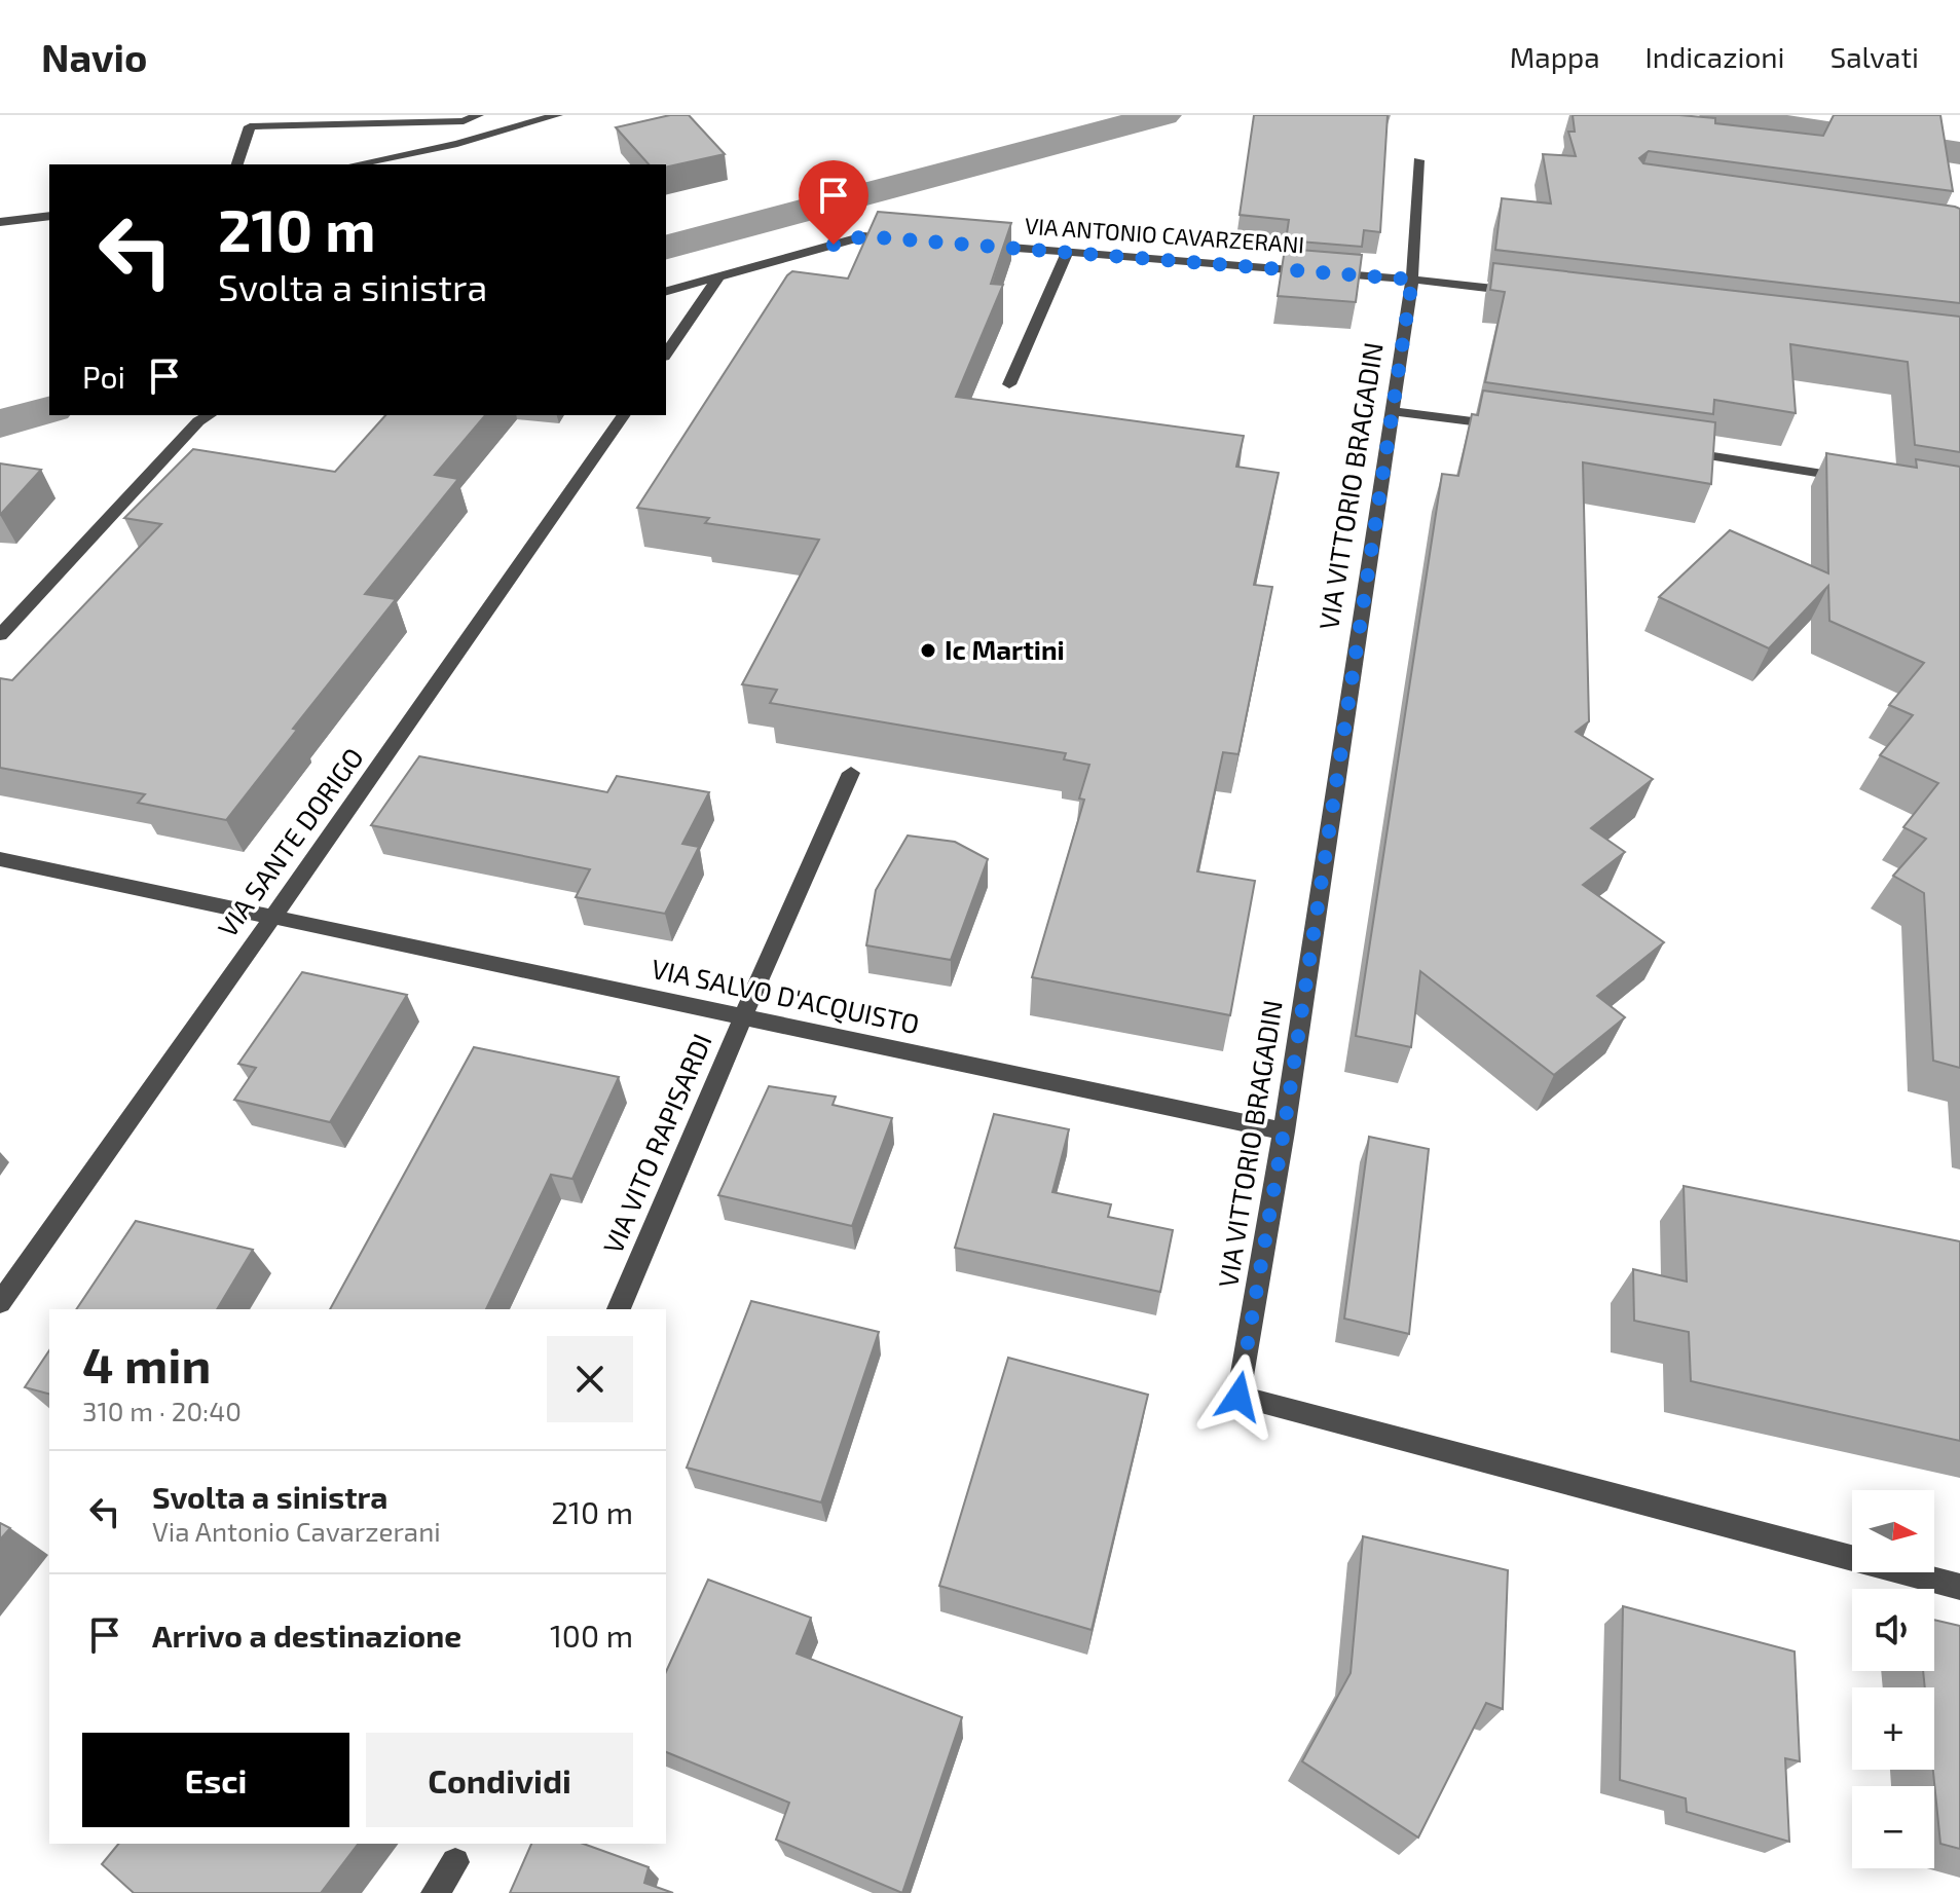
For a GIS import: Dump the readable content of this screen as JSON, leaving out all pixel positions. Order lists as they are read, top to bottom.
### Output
{
  "streets": {
    "street": [
      "VIA ANTONIO CAVARZERANI",
      "VIA VITTORIO BRAGADIN",
      "VIA SANTE DORIGO",
      "VIA SALVO D'ACQUISTO",
      "VIA VITO RAPISARDI"
    ]
  },
  "crossings": [
    ["VIA ANTONIO CAVARZERANI", "VIA VITTORIO BRAGADIN"],
    ["VIA VITTORIO BRAGADIN", "VIA SALVO D'ACQUISTO"],
    ["VIA SANTE DORIGO", "VIA SALVO D'ACQUISTO"],
    ["VIA SALVO D'ACQUISTO", "VIA VITO RAPISARDI"]
  ],
  "places": ["Ic Martini"],
  "north": "right",
  "page": {
    "header": "Navio",
    "nav": ["Mappa", "Indicazioni", "Salvati"],
    "turn": ["210 m", "Svolta a sinistra"],
    "then": "Poi",
    "heading": ["4 min", "310 m · 20:40"],
    "list": [
      {
        "name": "Svolta a sinistra",
        "note": "Via Antonio Cavarzerani",
        "value": "210 m"
      },
      {
        "name": "Arrivo a destinazione",
        "value": "100 m"
      }
    ],
    "map_buttons": ["+", "−"],
    "buttons": ["Esci", "Condividi"]
  }
}
